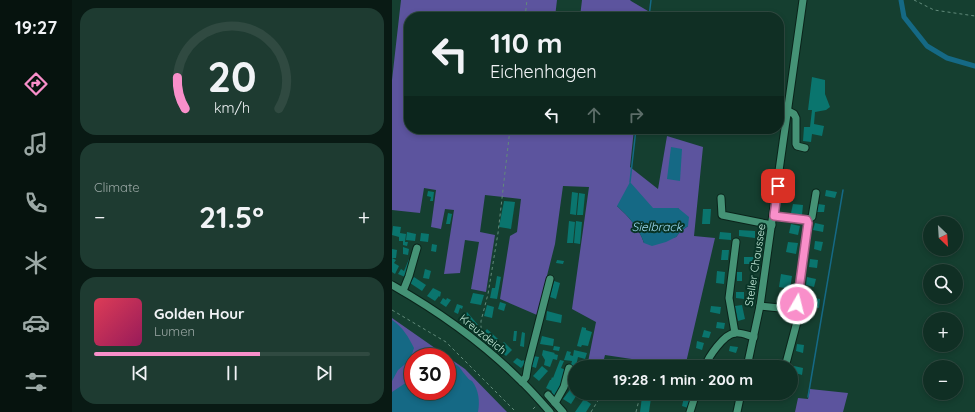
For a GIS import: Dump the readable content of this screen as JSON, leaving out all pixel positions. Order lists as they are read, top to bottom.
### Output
{
  "streets": {
    "street": ["Steller Chaussee", "Kreuzdeich"]
  },
  "water": ["Sielbrack"],
  "north": "bottom right",
  "page": {
    "tabs": "19:27",
    "turn": ["110 m", "Eichenhagen"],
    "tile": "Climate",
    "heat": ["−", "21.5°", "+"],
    "map_buttons": ["+", "−"],
    "song": ["Golden Hour", "Lumen"],
    "limit": "30",
    "trip": "19:28 · 1 min · 200 m",
    "gauge": ["20", "km/h"]
  }
}
